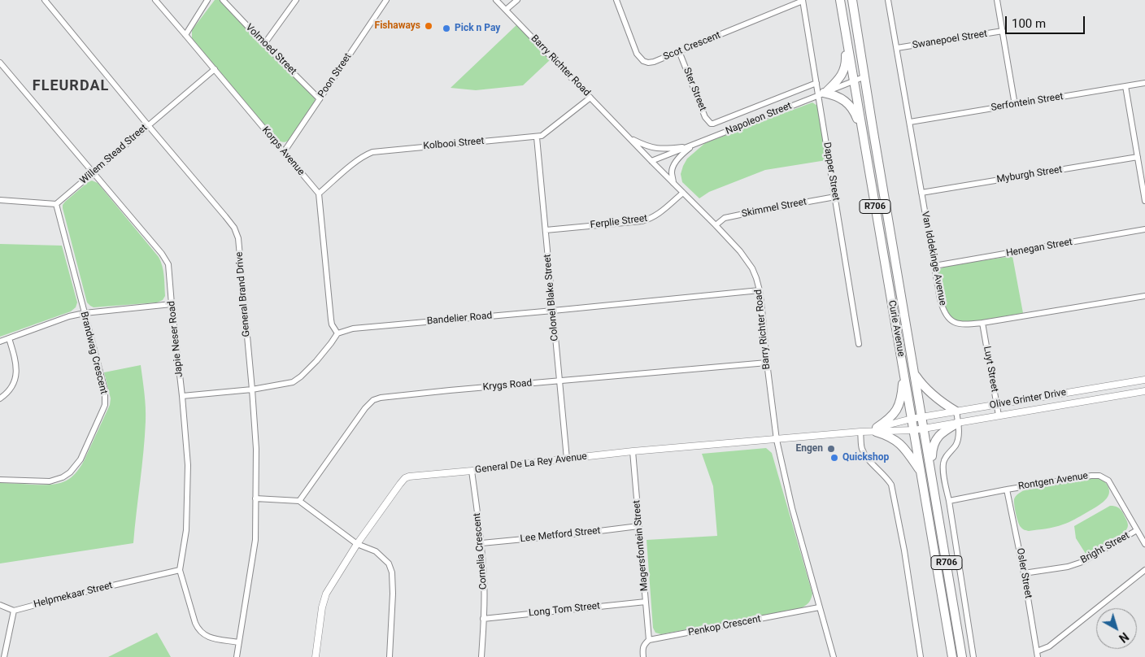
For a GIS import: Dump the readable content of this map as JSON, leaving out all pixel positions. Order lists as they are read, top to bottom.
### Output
{
  "streets": {
    "main road": ["R706", "Curie Avenue"],
    "street": [
      "Swanepoel Street",
      "Scot Crescent",
      "Volmoed Street",
      "Barry Richter Road",
      "Poon Street",
      "Ster Street",
      "Serfontein Street",
      "Napoleon Street",
      "Kolbooi Street",
      "Korps Avenue",
      "Willem Stead Street",
      "Dapper Street",
      "Myburgh Street",
      "Skimmel Street",
      "Ferplie Street",
      "Henegan Street",
      "Van Iddekinge Avenue",
      "General Brand Drive",
      "Colonel Blake Street",
      "Bandelier Road",
      "Japie Neser Road",
      "Brandwag Crescent",
      "Luyt Street",
      "Krygs Road",
      "Olive Grinter Drive",
      "General De La Rey Avenue",
      "Rontgen Avenue",
      "Lee Metford Street",
      "Magersfontein Street",
      "Bright Street",
      "Cornelia Crescent",
      "Osler Street",
      "Helpmekaar Street",
      "Long Tom Street",
      "Penkop Crescent"
    ]
  },
  "crossings": [
    ["Swanepoel Street", "Van Iddekinge Avenue"],
    ["Scot Crescent", "Ster Street"],
    ["Scot Crescent", "Dapper Street"],
    ["Volmoed Street", "Poon Street"],
    ["Barry Richter Road", "Napoleon Street"],
    ["Barry Richter Road", "Kolbooi Street"],
    ["Barry Richter Road", "Skimmel Street"],
    ["Barry Richter Road", "Ferplie Street"],
    ["Barry Richter Road", "Bandelier Road"],
    ["Barry Richter Road", "Krygs Road"],
    ["Barry Richter Road", "General De La Rey Avenue"],
    ["Barry Richter Road", "Penkop Crescent"],
    ["Poon Street", "Korps Avenue"],
    ["Ster Street", "Napoleon Street"],
    ["Serfontein Street", "Van Iddekinge Avenue"],
    ["Napoleon Street", "Dapper Street"],
    ["Napoleon Street", "Curie Avenue"],
    ["Kolbooi Street", "Korps Avenue"],
    ["Kolbooi Street", "Colonel Blake Street"],
    ["Korps Avenue", "Willem Stead Street"],
    ["Willem Stead Street", "General Brand Drive"],
    ["Willem Stead Street", "Japie Neser Road"],
    ["Willem Stead Street", "Brandwag Crescent"],
    ["Dapper Street", "Skimmel Street"],
    ["Myburgh Street", "Van Iddekinge Avenue"],
    ["Ferplie Street", "Colonel Blake Street"],
    ["Henegan Street", "Van Iddekinge Avenue"],
    ["Van Iddekinge Avenue", "Luyt Street"],
    ["General Brand Drive", "Japie Neser Road"],
    ["Colonel Blake Street", "Bandelier Road"],
    ["Colonel Blake Street", "Krygs Road"],
    ["Colonel Blake Street", "General De La Rey Avenue"],
    ["Curie Avenue", "Olive Grinter Drive"],
    ["Curie Avenue", "General De La Rey Avenue"],
    ["Japie Neser Road", "Helpmekaar Street"],
    ["Luyt Street", "Olive Grinter Drive"],
    ["Olive Grinter Drive", "General De La Rey Avenue"],
    ["General De La Rey Avenue", "Magersfontein Street"],
    ["General De La Rey Avenue", "Cornelia Crescent"],
    ["Rontgen Avenue", "Bright Street"],
    ["Rontgen Avenue", "Osler Street"],
    ["Lee Metford Street", "Magersfontein Street"],
    ["Lee Metford Street", "Cornelia Crescent"],
    ["Magersfontein Street", "Long Tom Street"],
    ["Magersfontein Street", "Penkop Crescent"],
    ["Bright Street", "Osler Street"],
    ["Cornelia Crescent", "Long Tom Street"]
  ],
  "districts": ["FLEURDAL"],
  "places": [
    "Fishaways",
    "Pick n Pay",
    "Engen",
    "Quickshop"
  ],
  "scale_bar": "100 m",
  "north": "bottom right"
}
